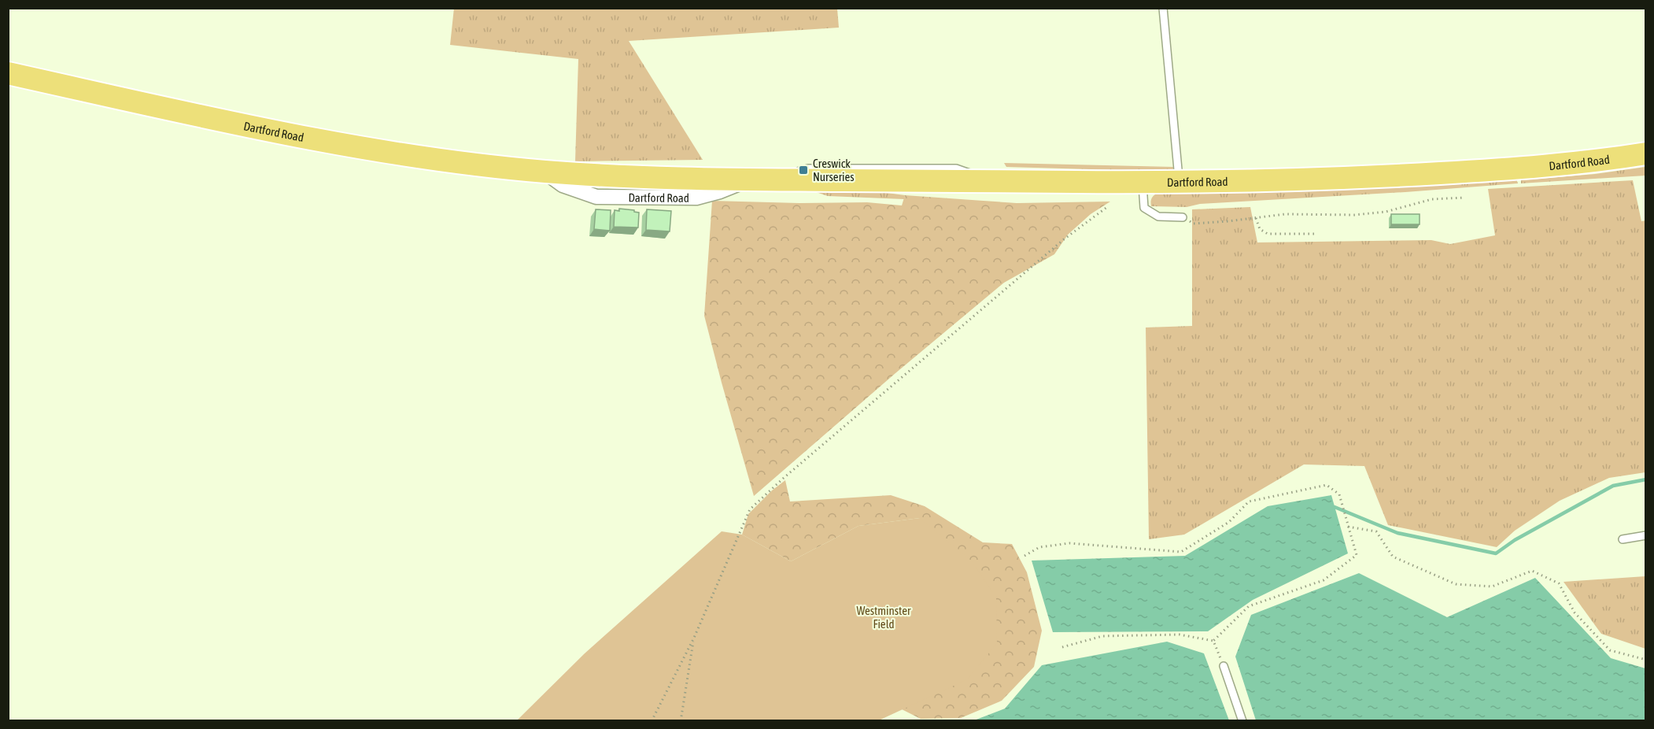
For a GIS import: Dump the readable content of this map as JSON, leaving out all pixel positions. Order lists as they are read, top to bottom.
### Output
{
  "streets": {
    "main road": ["Dartford Road"]
  },
  "parks": ["Westminster Field"],
  "places": {
    "transit": ["Creswick Nurseries"]
  }
}
